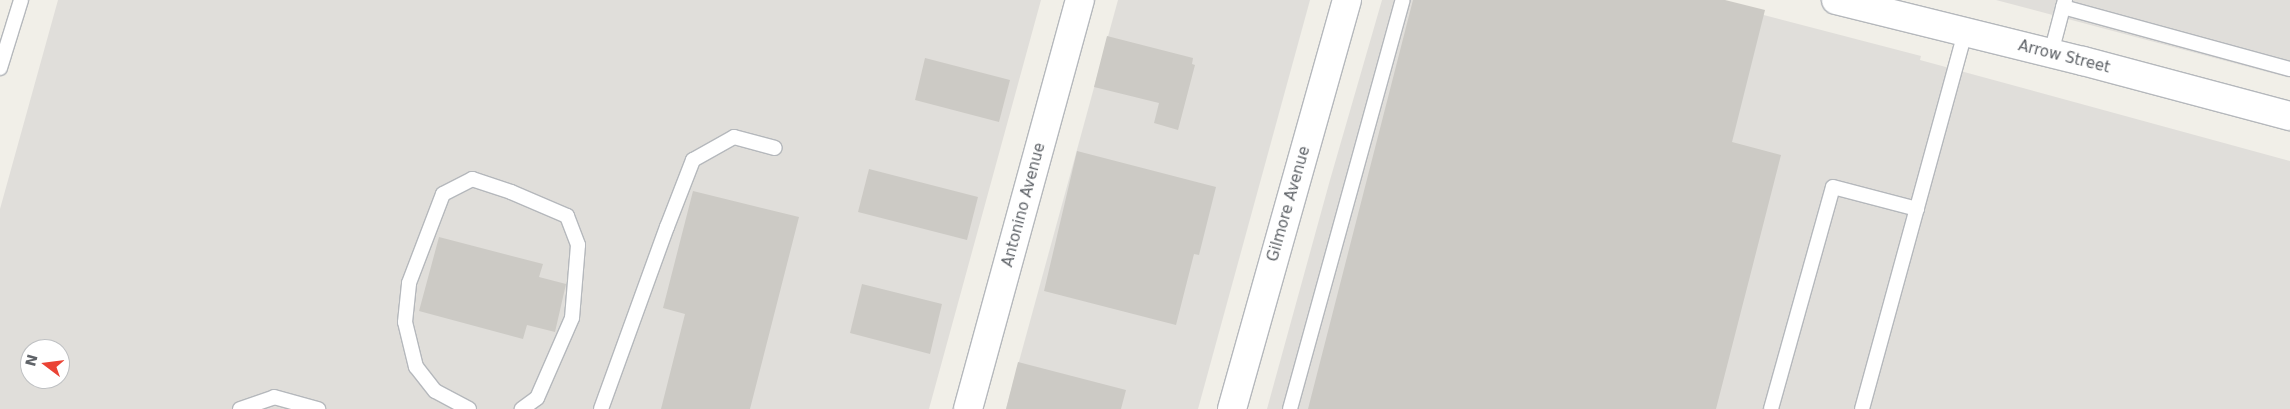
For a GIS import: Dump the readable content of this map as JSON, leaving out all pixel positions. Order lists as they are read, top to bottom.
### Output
{
  "streets": {
    "street": ["Arrow Street", "Gilmore Avenue", "Antonino Avenue"]
  },
  "north": "left"
}
